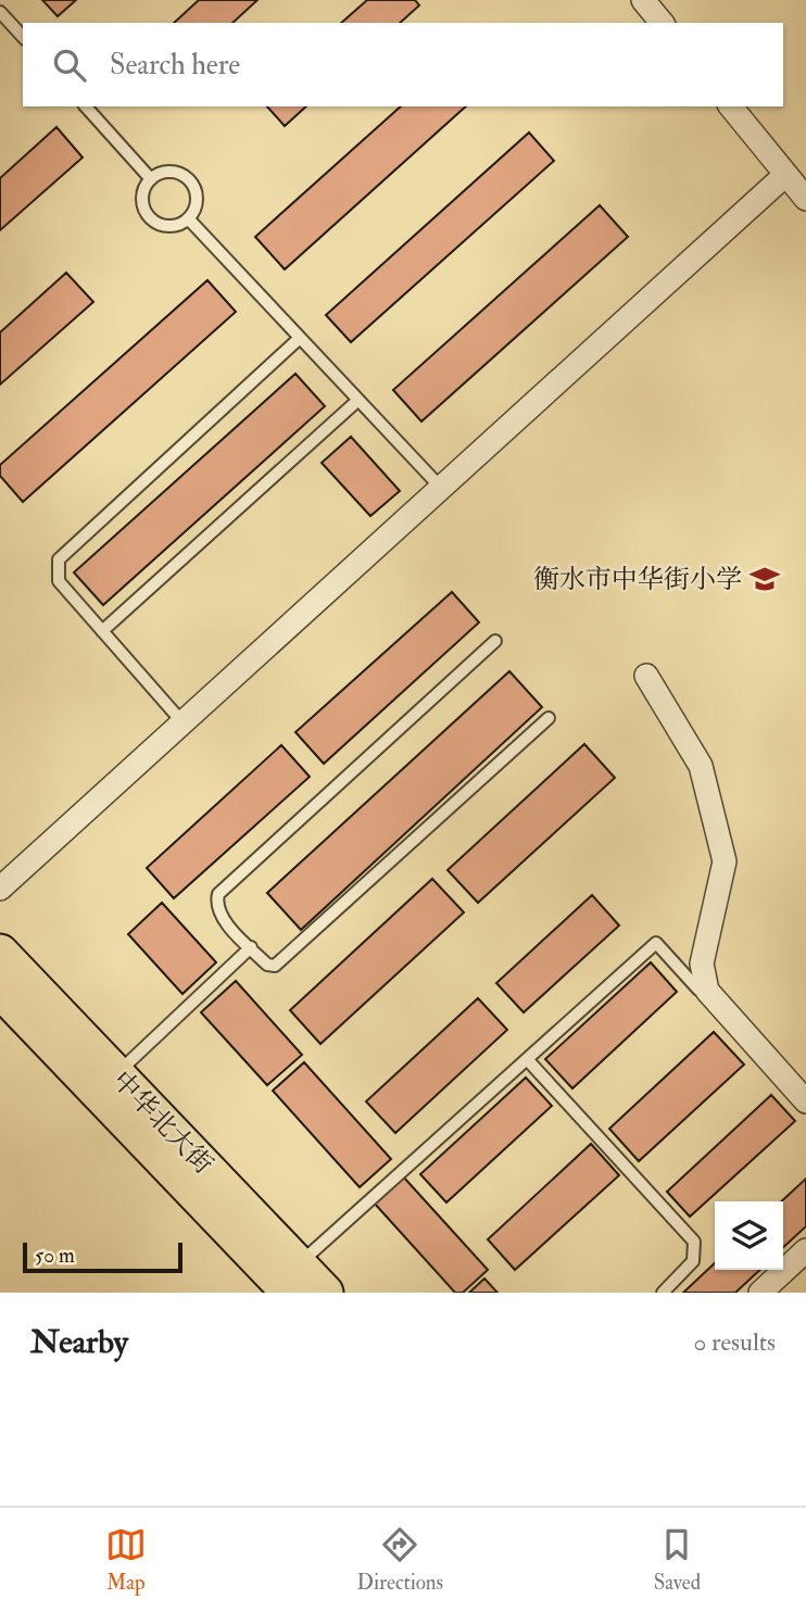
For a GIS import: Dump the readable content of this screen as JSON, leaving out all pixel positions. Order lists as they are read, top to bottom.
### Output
{
  "streets": {
    "main road": ["中华北大街"]
  },
  "places": {
    "school or university": ["衡水市中华街小学"]
  },
  "scale_bar": "50 m",
  "page": {
    "search": "Search here",
    "scale": "50 m",
    "heading": ["Nearby", "0 results"],
    "nav": ["Map", "Directions", "Saved"]
  }
}
